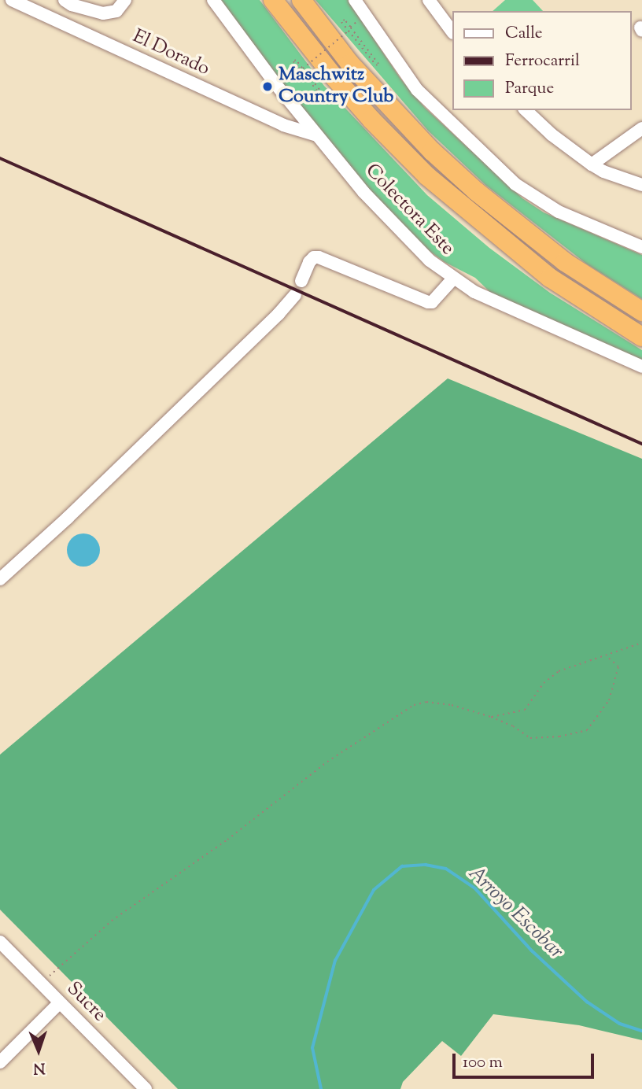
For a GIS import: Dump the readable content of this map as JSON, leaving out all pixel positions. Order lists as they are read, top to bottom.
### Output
{
  "streets": {
    "street": ["El Dorado", "Colectora Este", "Sucre"]
  },
  "crossings": [
    ["El Dorado", "Colectora Este"]
  ],
  "water": ["Arroyo Escobar"],
  "places": ["Maschwitz Country Club"],
  "legend": ["Calle", "Ferrocarril", "Parque"],
  "scale_bar": "100 m",
  "north": "bottom"
}
